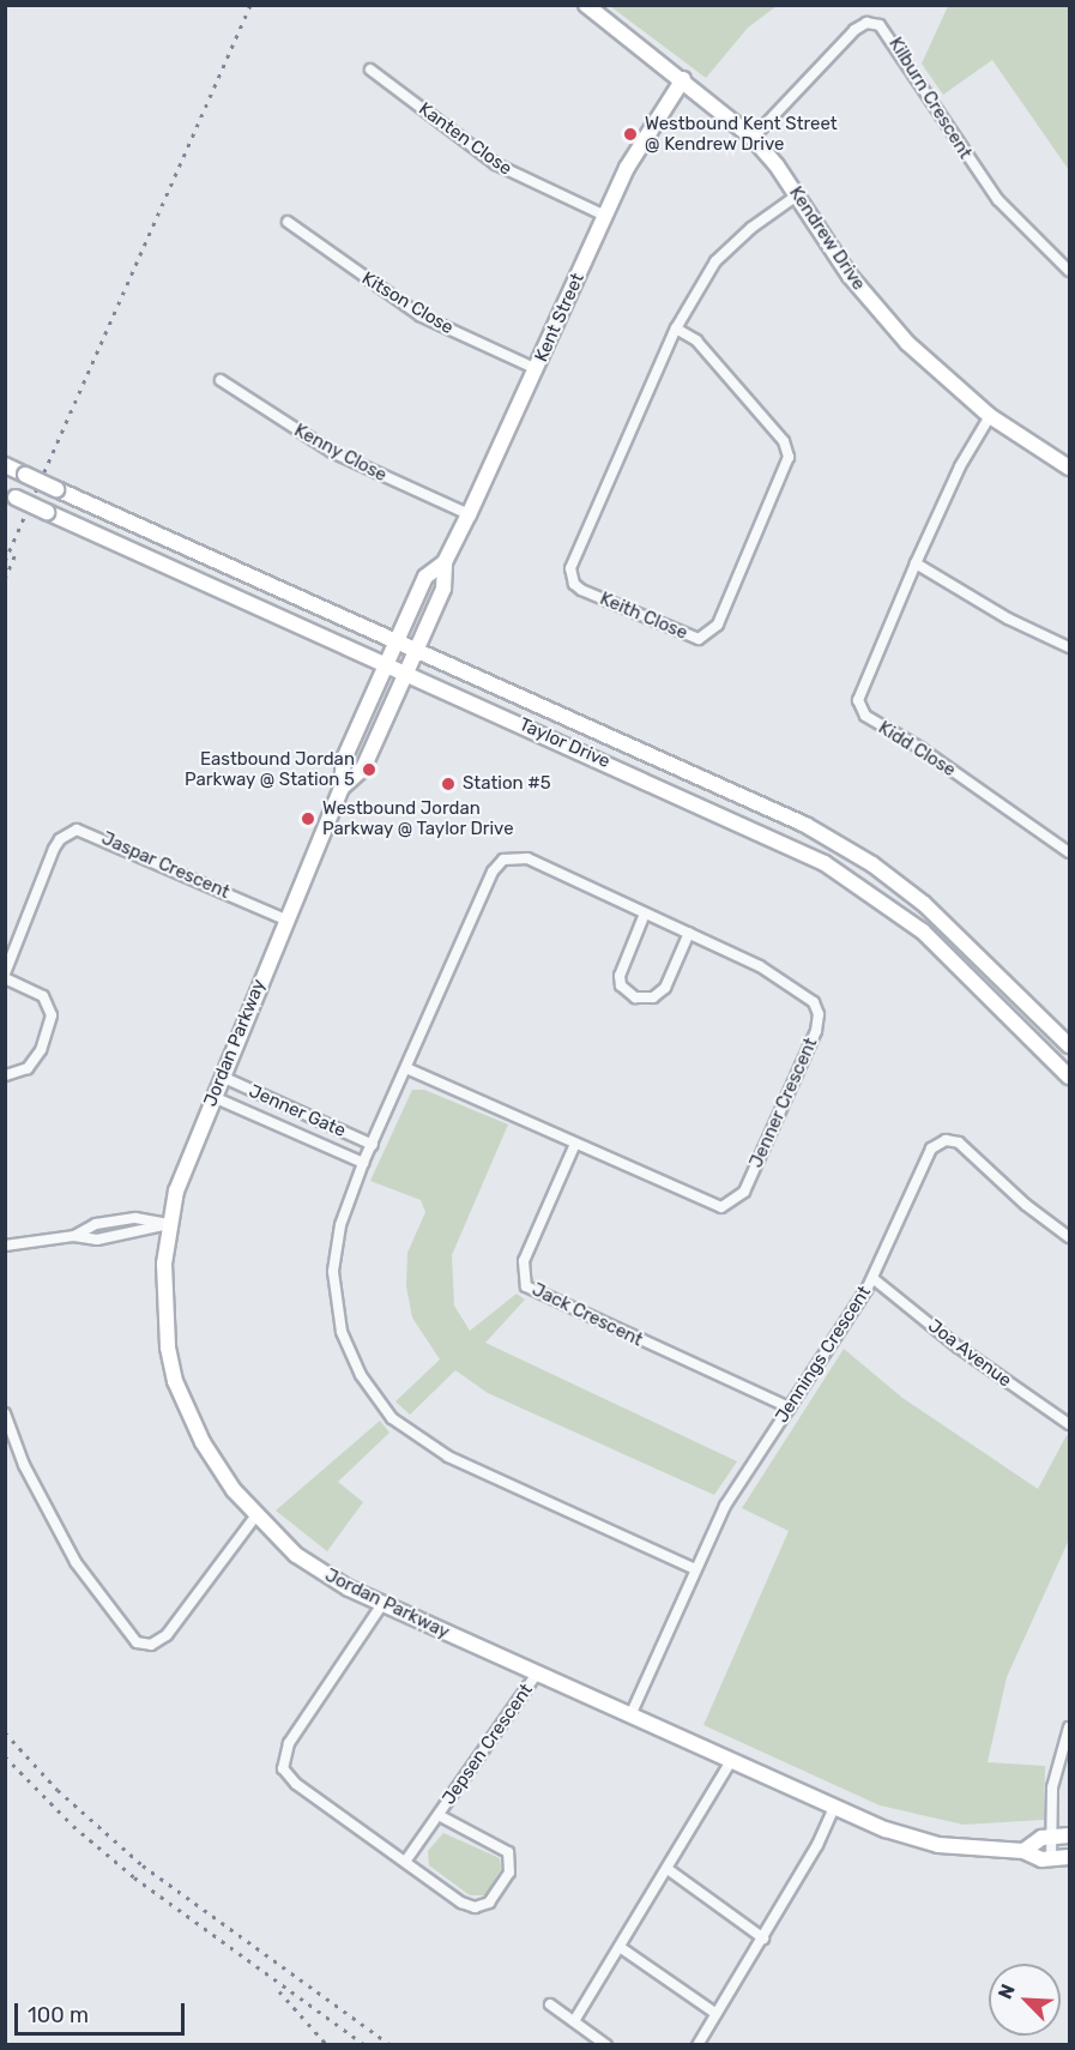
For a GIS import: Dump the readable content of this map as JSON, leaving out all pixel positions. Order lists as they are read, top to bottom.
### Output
{
  "streets": {
    "street": [
      "Kilburn Crescent",
      "Kanten Close",
      "Kendrew Drive",
      "Kitson Close",
      "Kent Street",
      "Kenny Close",
      "Keith Close",
      "Taylor Drive",
      "Kidd Close",
      "Jaspar Crescent",
      "Jordan Parkway",
      "Jenner Crescent",
      "Jenner Gate",
      "Jack Crescent",
      "Joa Avenue",
      "Jennings Crescent",
      "Jepsen Crescent"
    ]
  },
  "crossings": [
    ["Kilburn Crescent", "Kendrew Drive"],
    ["Kanten Close", "Kent Street"],
    ["Kendrew Drive", "Kent Street"],
    ["Kendrew Drive", "Keith Close"],
    ["Kendrew Drive", "Kidd Close"],
    ["Kitson Close", "Kent Street"],
    ["Kent Street", "Kenny Close"],
    ["Kent Street", "Taylor Drive"],
    ["Kent Street", "Jordan Parkway"],
    ["Taylor Drive", "Jordan Parkway"],
    ["Jaspar Crescent", "Jordan Parkway"],
    ["Jordan Parkway", "Jenner Gate"],
    ["Jordan Parkway", "Jennings Crescent"],
    ["Jordan Parkway", "Jepsen Crescent"],
    ["Jenner Crescent", "Jenner Gate"],
    ["Jenner Crescent", "Jack Crescent"],
    ["Jenner Crescent", "Jennings Crescent"],
    ["Jack Crescent", "Jennings Crescent"],
    ["Joa Avenue", "Jennings Crescent"]
  ],
  "places": [
    "Westbound Kent Street @ Kendrew Drive",
    "Eastbound Jordan Parkway @ Station 5",
    "Station #5",
    "Westbound Jordan Parkway @ Taylor Drive"
  ],
  "scale_bar": "100 m",
  "north": "top left"
}
